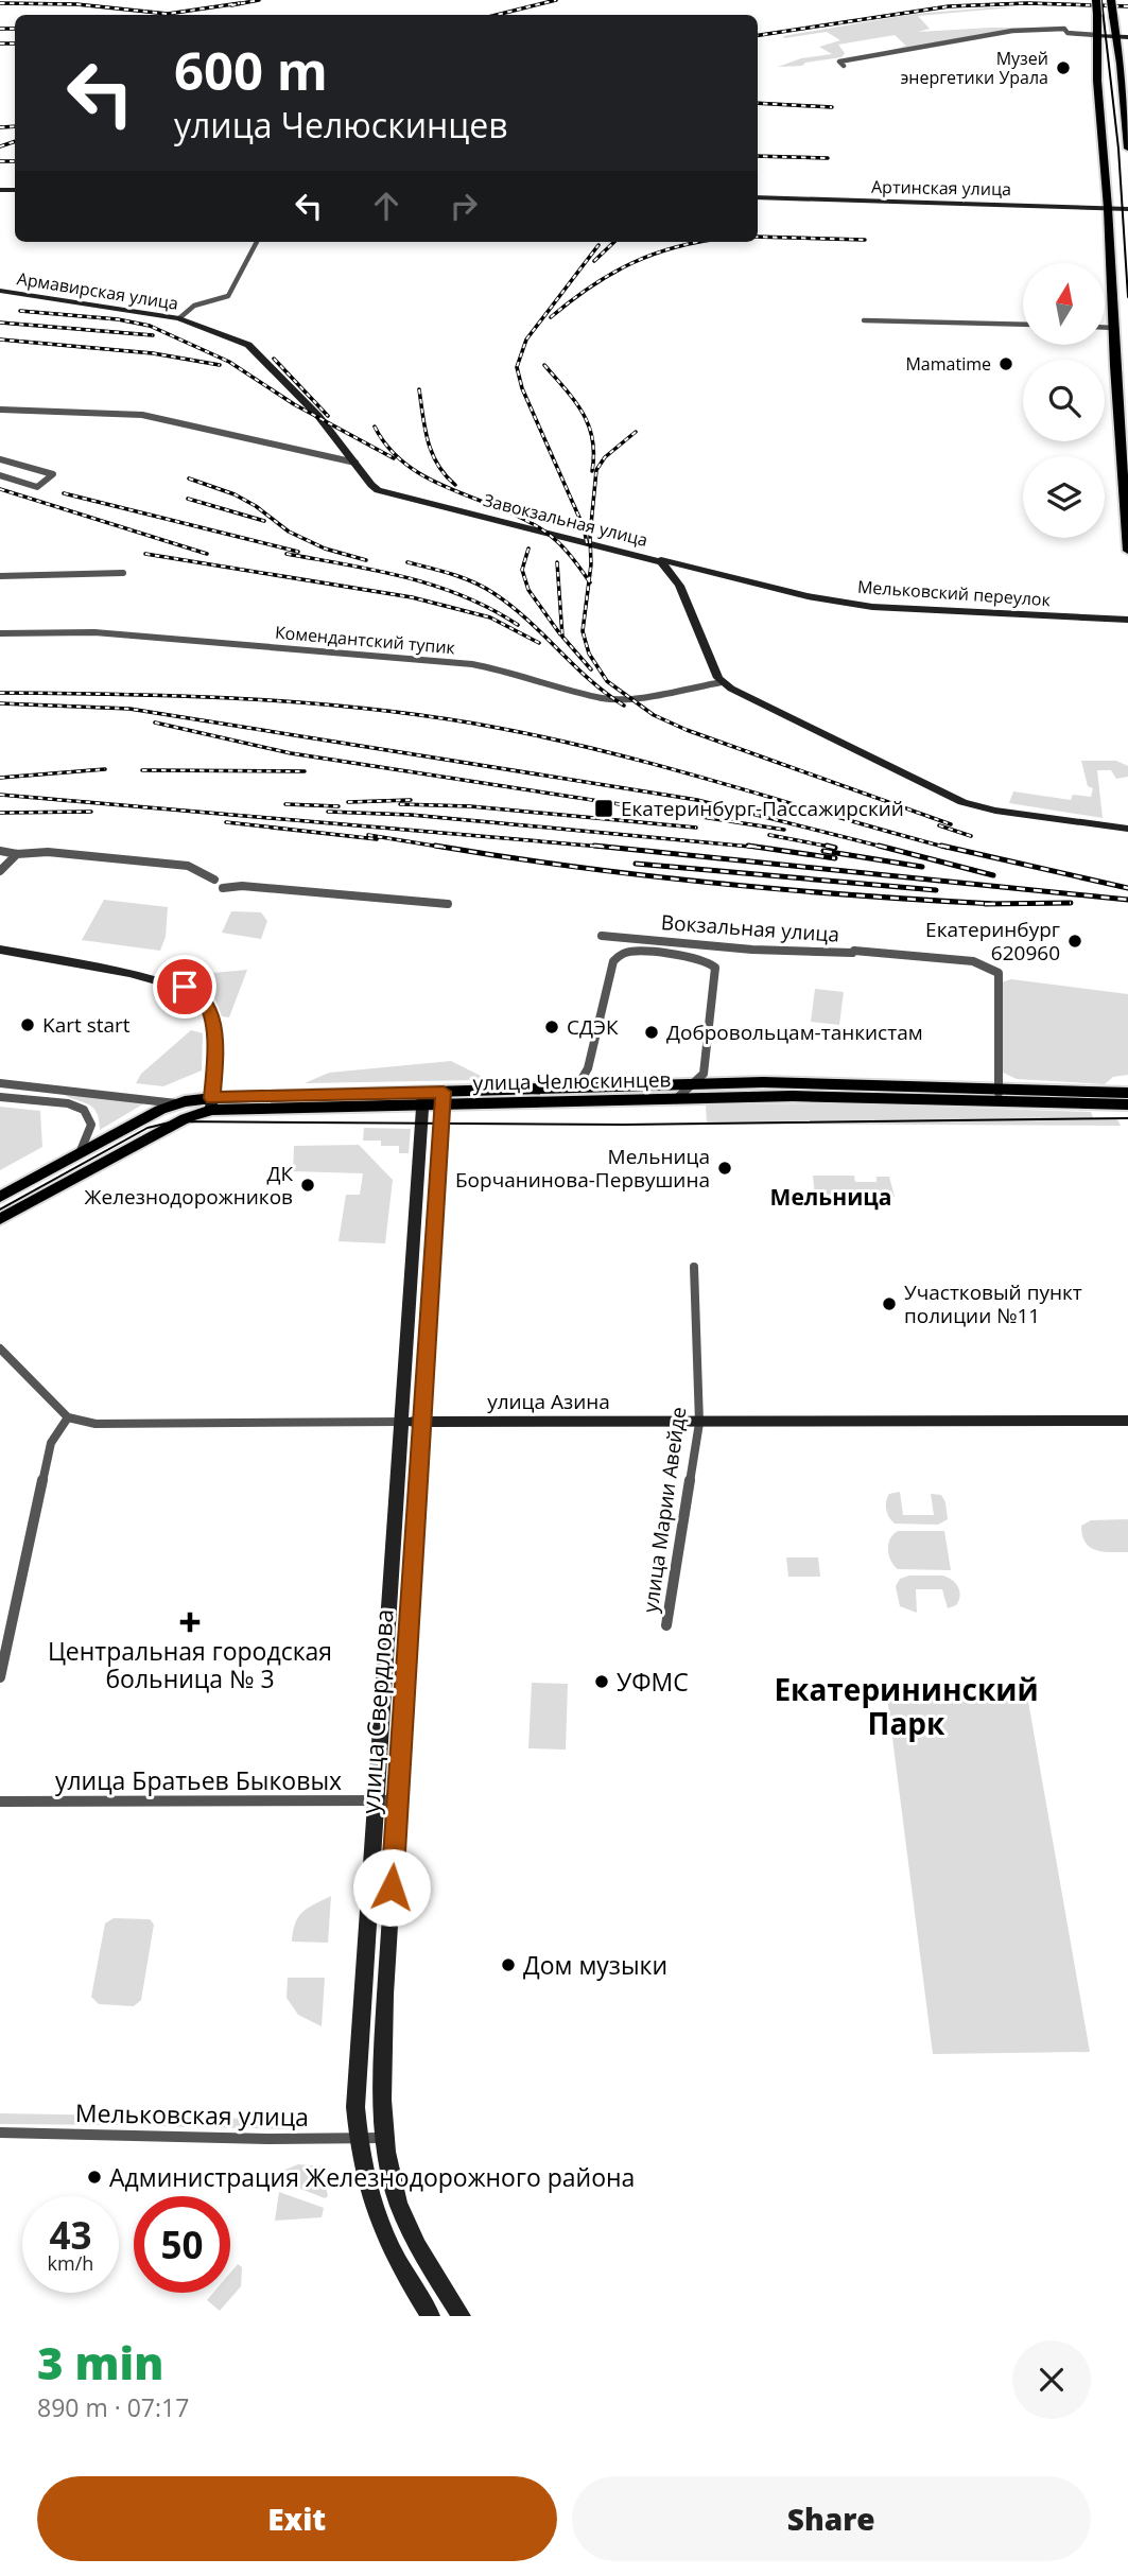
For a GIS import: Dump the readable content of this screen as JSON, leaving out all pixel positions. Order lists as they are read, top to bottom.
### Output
{
  "streets": {
    "main road": [
      "Артинская улица",
      "Армавирская улица",
      "Завокзальная улица",
      "Мельковский переулок",
      "улица Челюскинцев",
      "улица Азина",
      "улица Свердлова"
    ],
    "street": [
      "Комендантский тупик",
      "Вокзальная улица",
      "улица Марии Авейде",
      "улица Братьев Быковых",
      "Мельковская улица"
    ]
  },
  "crossings": [
    ["Армавирская улица", "Завокзальная улица"],
    ["Завокзальная улица", "Мельковский переулок"],
    ["Завокзальная улица", "Комендантский тупик"],
    ["Вокзальная улица", "улица Челюскинцев"],
    ["улица Челюскинцев", "улица Свердлова"],
    ["улица Азина", "улица Марии Авейде"],
    ["улица Азина", "улица Свердлова"],
    ["улица Свердлова", "улица Братьев Быковых"],
    ["улица Свердлова", "Мельковская улица"]
  ],
  "districts": ["Мельница", "Екатерининский Парк"],
  "places": {
    "other": [
      "Музей энергетики Урала",
      "Mamatime",
      "Екатеринбург 620960",
      "Kart start",
      "СДЭК",
      "Добровольцам-танкистам",
      "Мельница Борчанинова-Первушина",
      "ДК Железнодорожников",
      "Участковый пункт полиции №11",
      "УФМС",
      "Дом музыки",
      "Администрация Железнодорожного района"
    ],
    "transit": ["Екатеринбург-Пассажирский"],
    "health": ["Центральная городская больница № 3"]
  },
  "north": "top",
  "page": {
    "turn": ["600 m", "улица Челюскинцев"],
    "speed": "43 km/h",
    "limit": "50",
    "heading": ["3 min", "890 m · 07:17"],
    "buttons": ["Exit", "Share"]
  }
}
